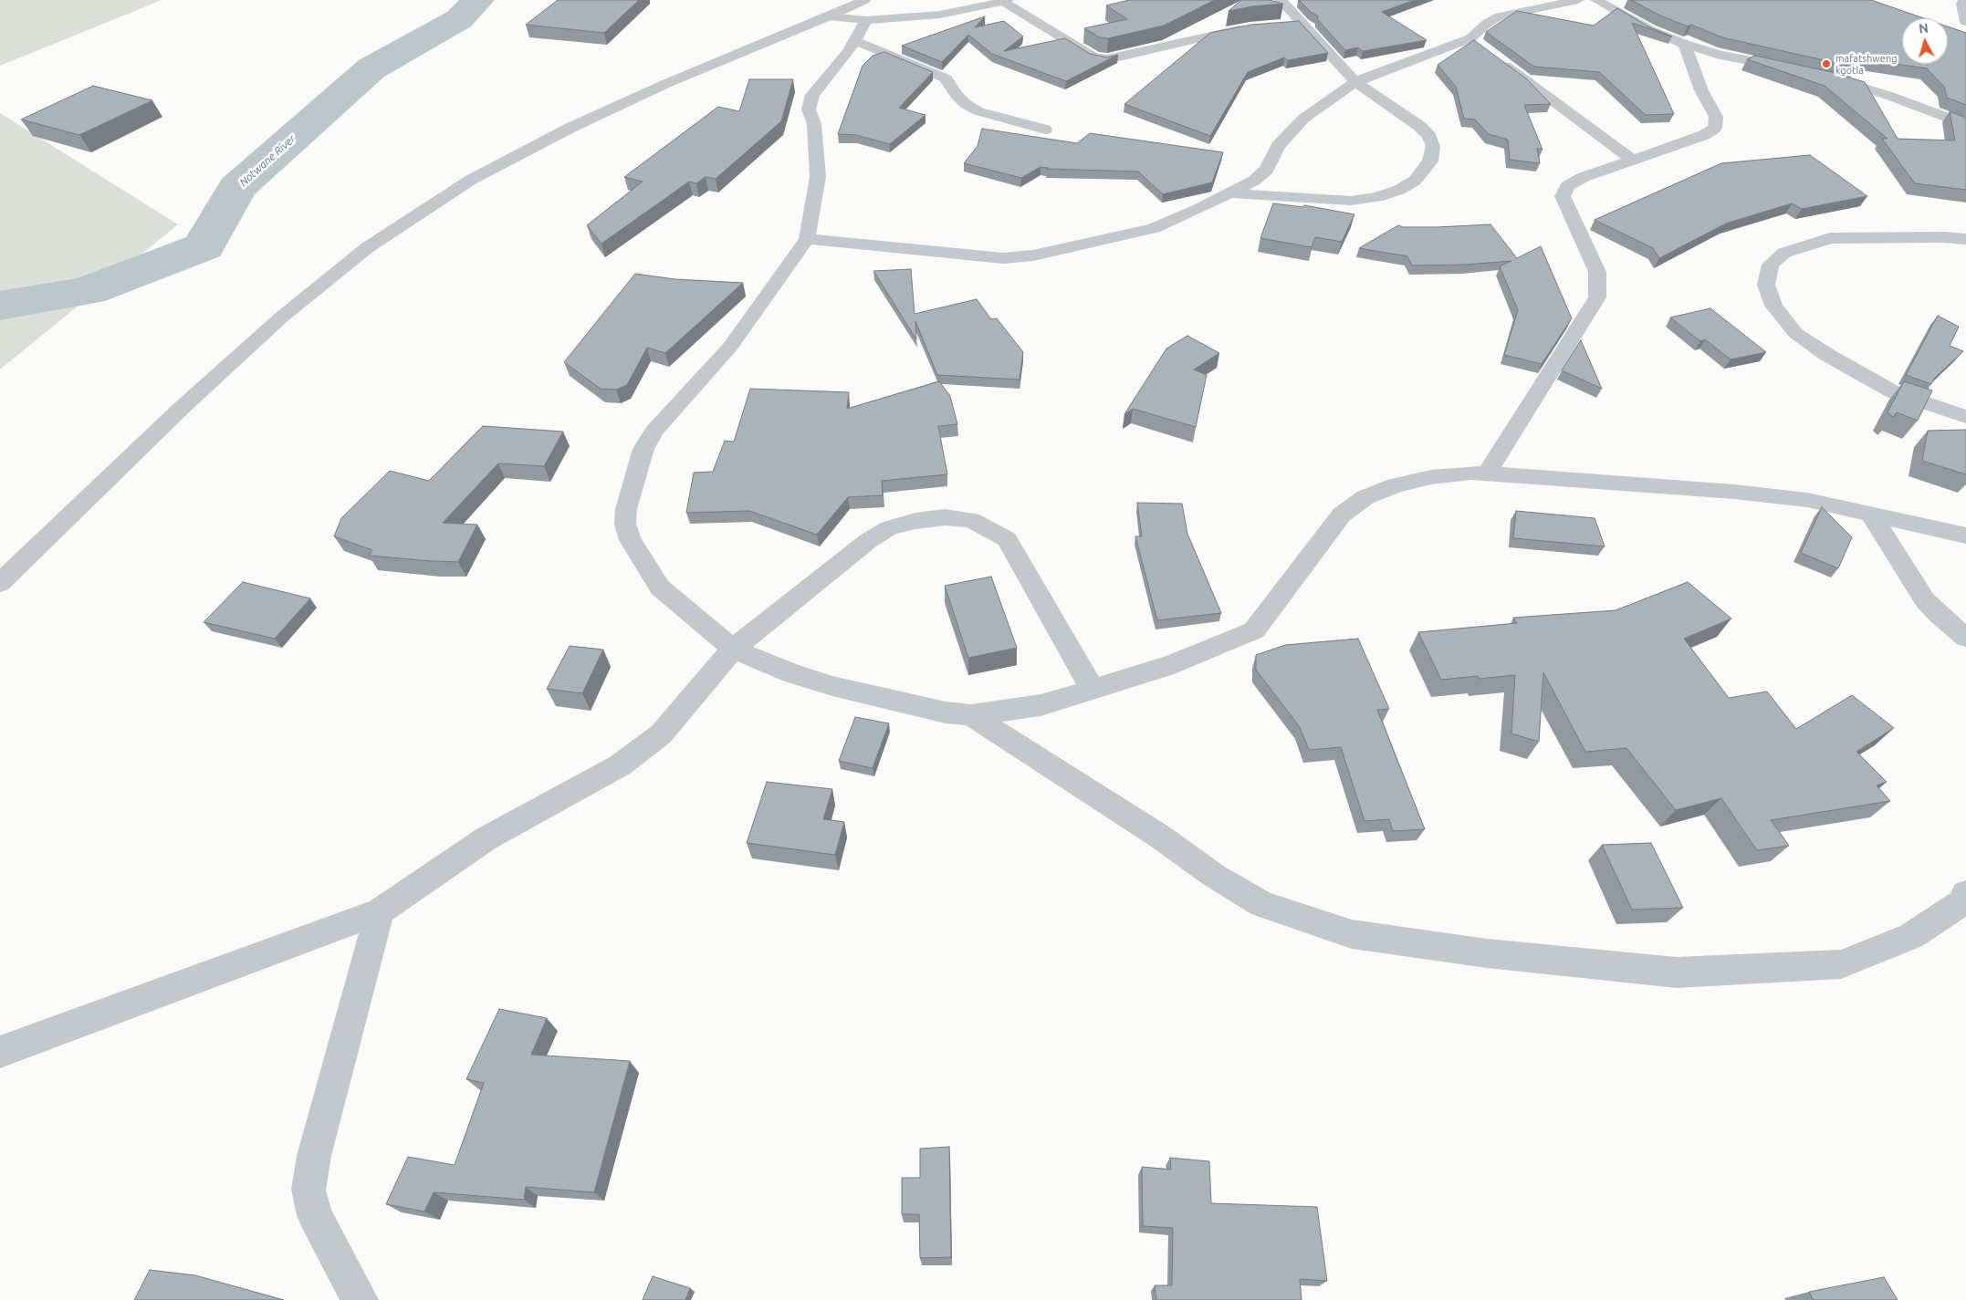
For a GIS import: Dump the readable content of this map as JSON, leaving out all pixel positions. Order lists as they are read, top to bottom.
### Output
{
  "water": ["Notwane River"],
  "places": ["mafatshweng kgotla"],
  "north": "top"
}
